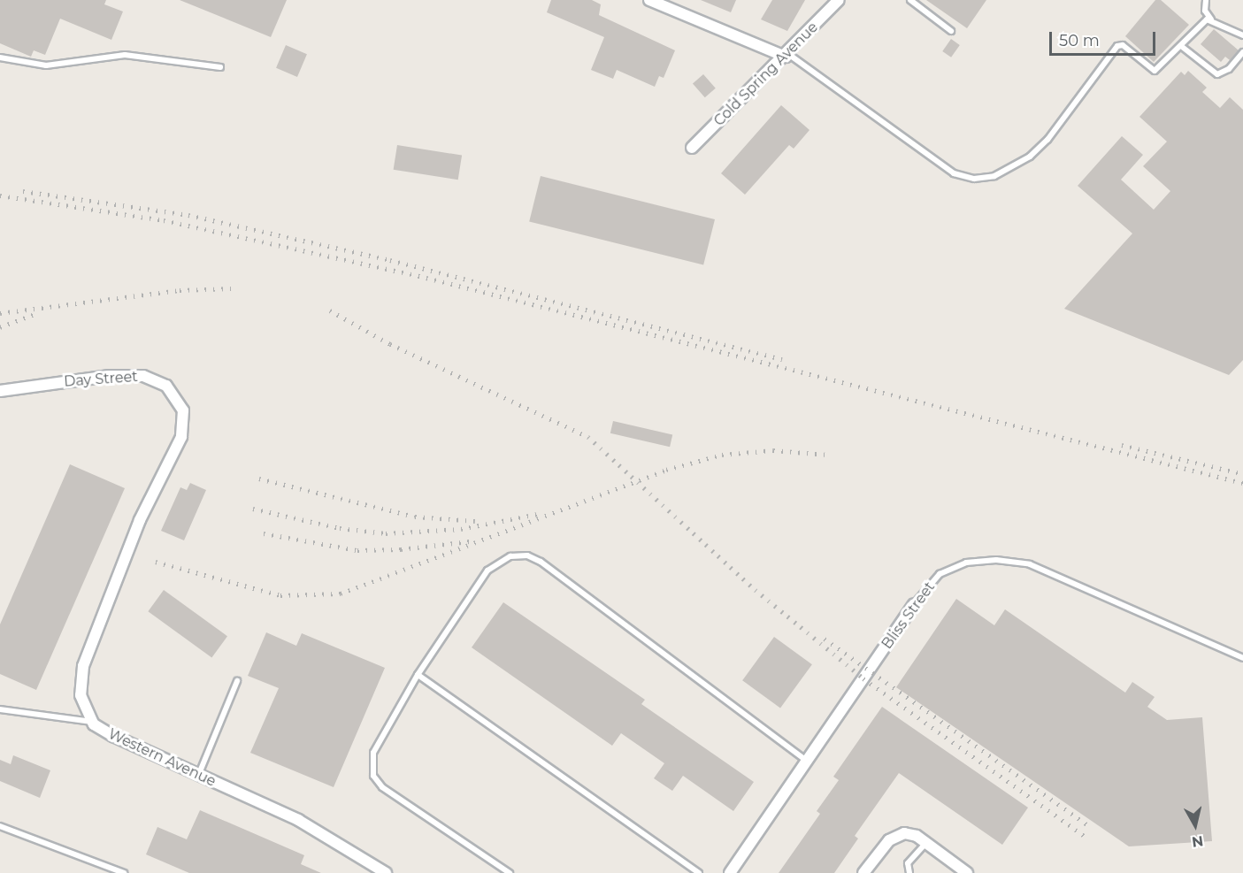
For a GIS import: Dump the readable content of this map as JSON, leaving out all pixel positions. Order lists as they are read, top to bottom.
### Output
{
  "streets": {
    "street": [
      "Cold Spring Avenue",
      "Day Street",
      "Bliss Street",
      "Western Avenue"
    ]
  },
  "crossings": [
    ["Day Street", "Western Avenue"]
  ],
  "scale_bar": "50 m",
  "north": "bottom"
}
